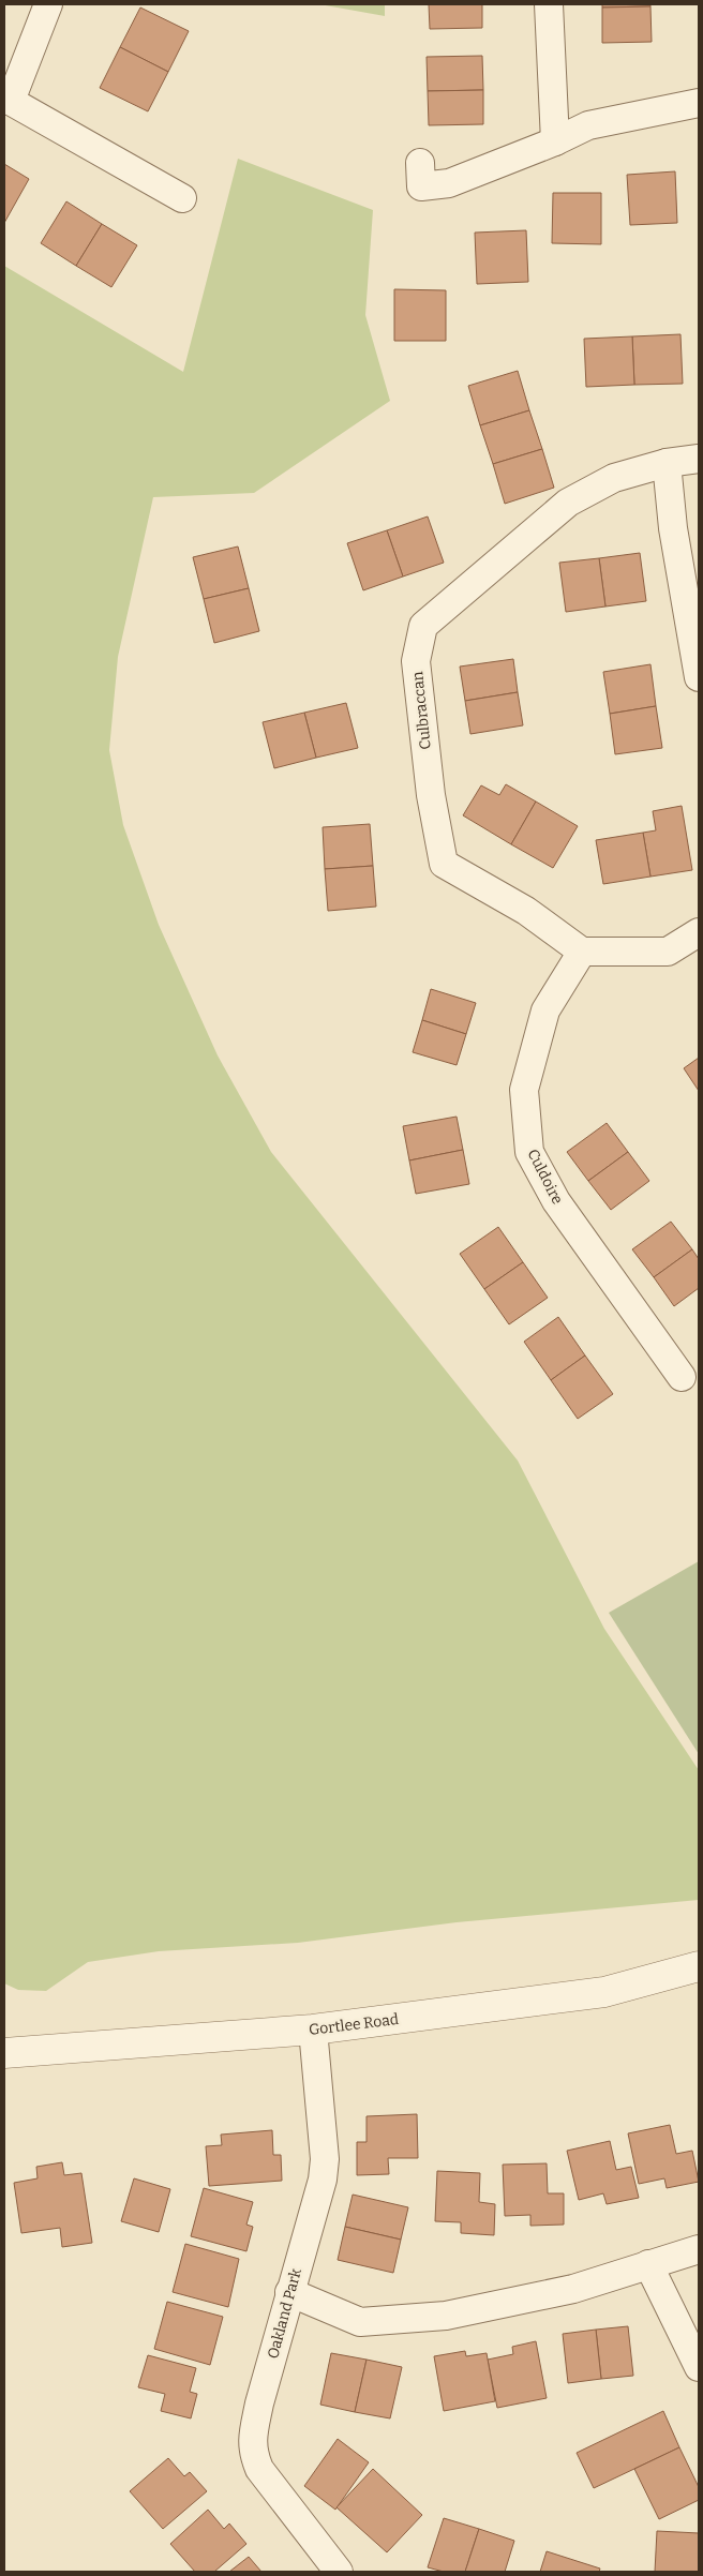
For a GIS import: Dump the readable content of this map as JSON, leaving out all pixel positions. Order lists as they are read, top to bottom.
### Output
{
  "streets": {
    "street": [
      "Culbraccan",
      "Culdoire",
      "Gortlee Road",
      "Oakland Park"
    ]
  },
  "crossings": [
    ["Culbraccan", "Culdoire"],
    ["Gortlee Road", "Oakland Park"]
  ]
}
